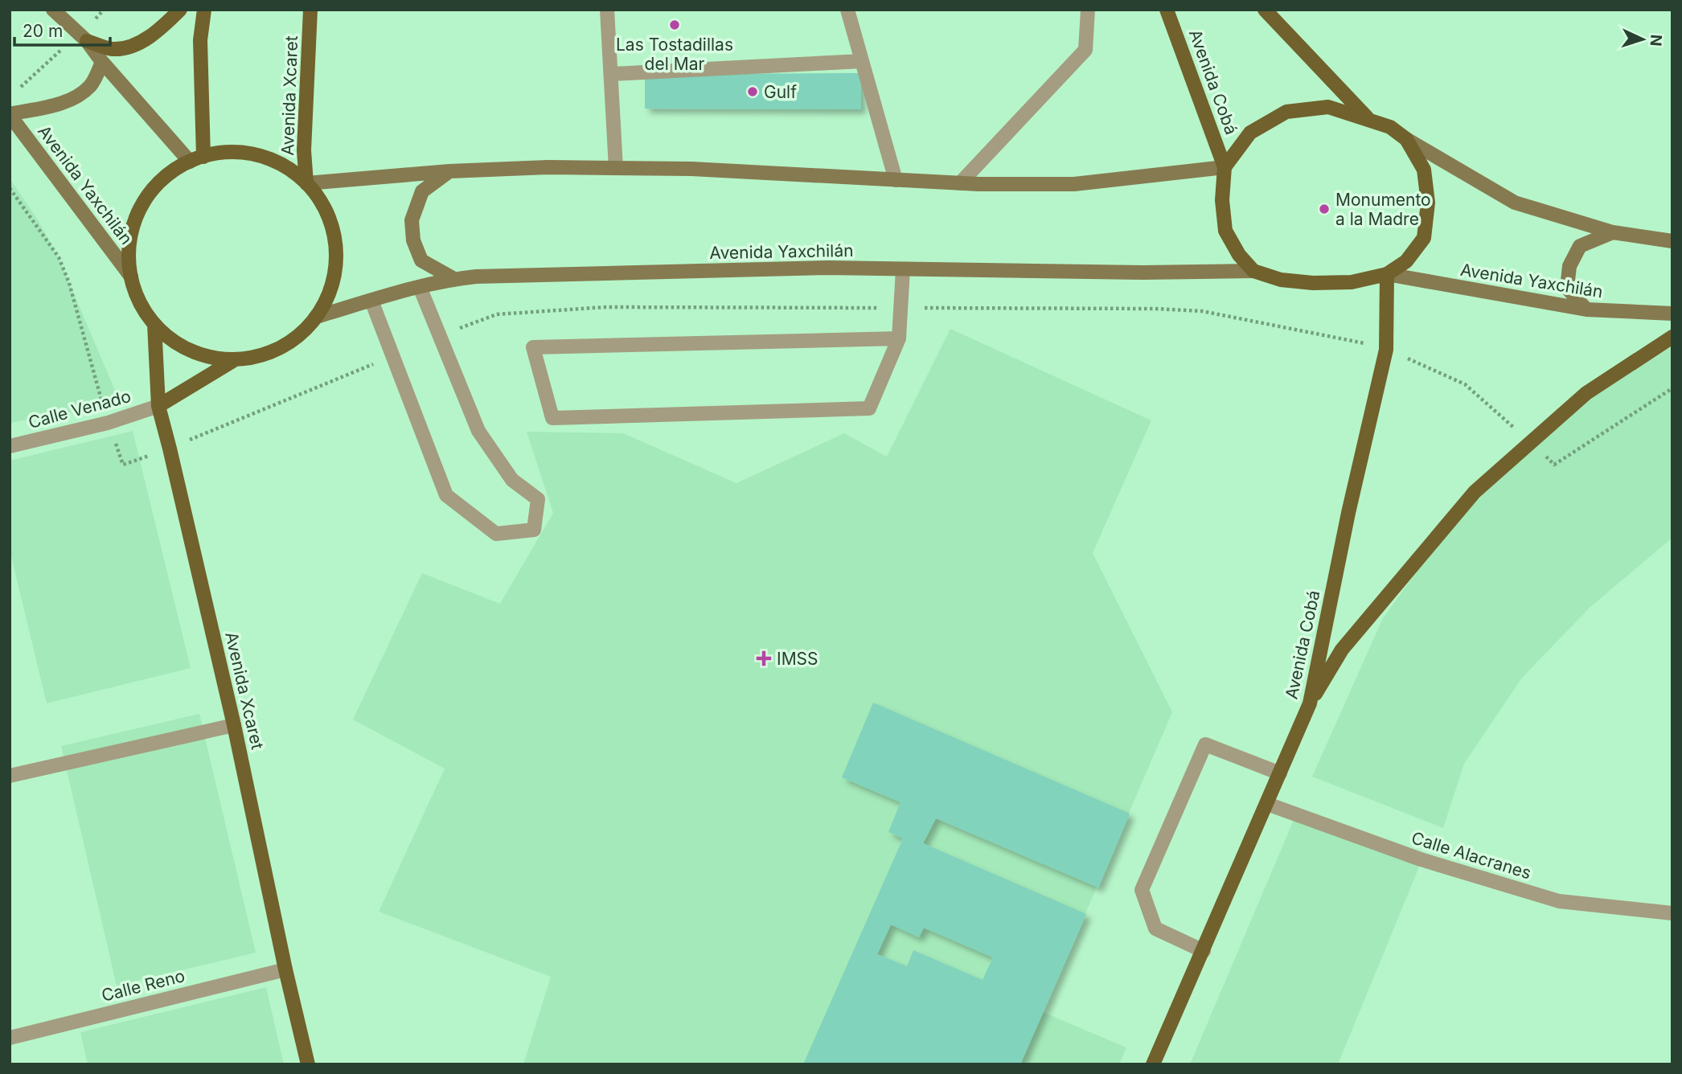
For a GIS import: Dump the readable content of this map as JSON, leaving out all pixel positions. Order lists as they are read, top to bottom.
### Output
{
  "streets": {
    "main road": ["Avenida Cobá", "Avenida Xcaret", "Avenida Yaxchilán"],
    "street": ["Calle Venado", "Calle Alacranes", "Calle Reno"]
  },
  "crossings": [
    ["Avenida Cobá", "Avenida Yaxchilán"],
    ["Avenida Cobá", "Calle Alacranes"],
    ["Avenida Xcaret", "Calle Venado"],
    ["Avenida Xcaret", "Calle Reno"]
  ],
  "places": {
    "other": ["Las Tostadillas del Mar", "Gulf", "Monumento a la Madre"],
    "health": ["IMSS"]
  },
  "scale_bar": "20 m",
  "north": "right"
}
